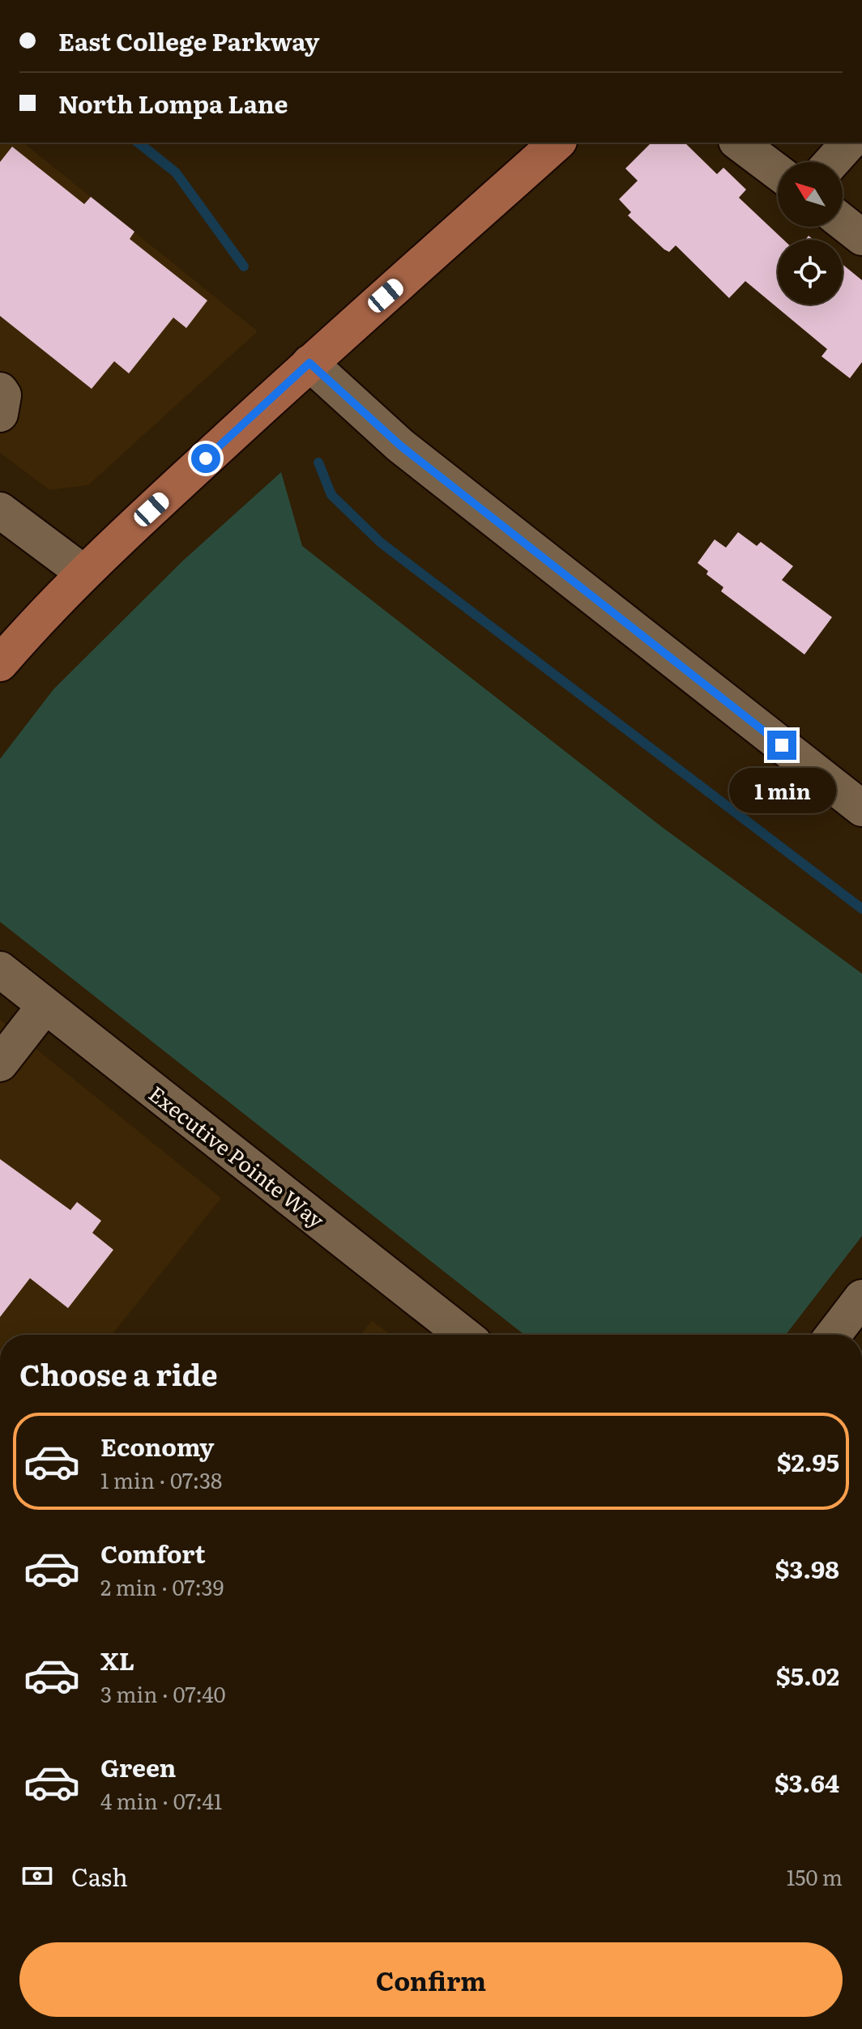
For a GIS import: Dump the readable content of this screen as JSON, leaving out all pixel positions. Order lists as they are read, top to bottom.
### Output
{
  "streets": {
    "street": ["Executive Pointe Way"]
  },
  "north": "top left",
  "page": {
    "banner": ["East College Parkway", "North Lompa Lane"],
    "bubble": "1 min",
    "heading": "Choose a ride",
    "list": [
      {
        "name": "Economy",
        "note": "1 min · 07:38",
        "value": "$2.95"
      },
      {
        "name": "Comfort",
        "note": "2 min · 07:39",
        "value": "$3.98"
      },
      {
        "name": "XL",
        "note": "3 min · 07:40",
        "value": "$5.02"
      },
      {
        "name": "Green",
        "note": "4 min · 07:41",
        "value": "$3.64"
      }
    ],
    "pay": ["Cash", "150 m"],
    "buttons": "Confirm"
  }
}
